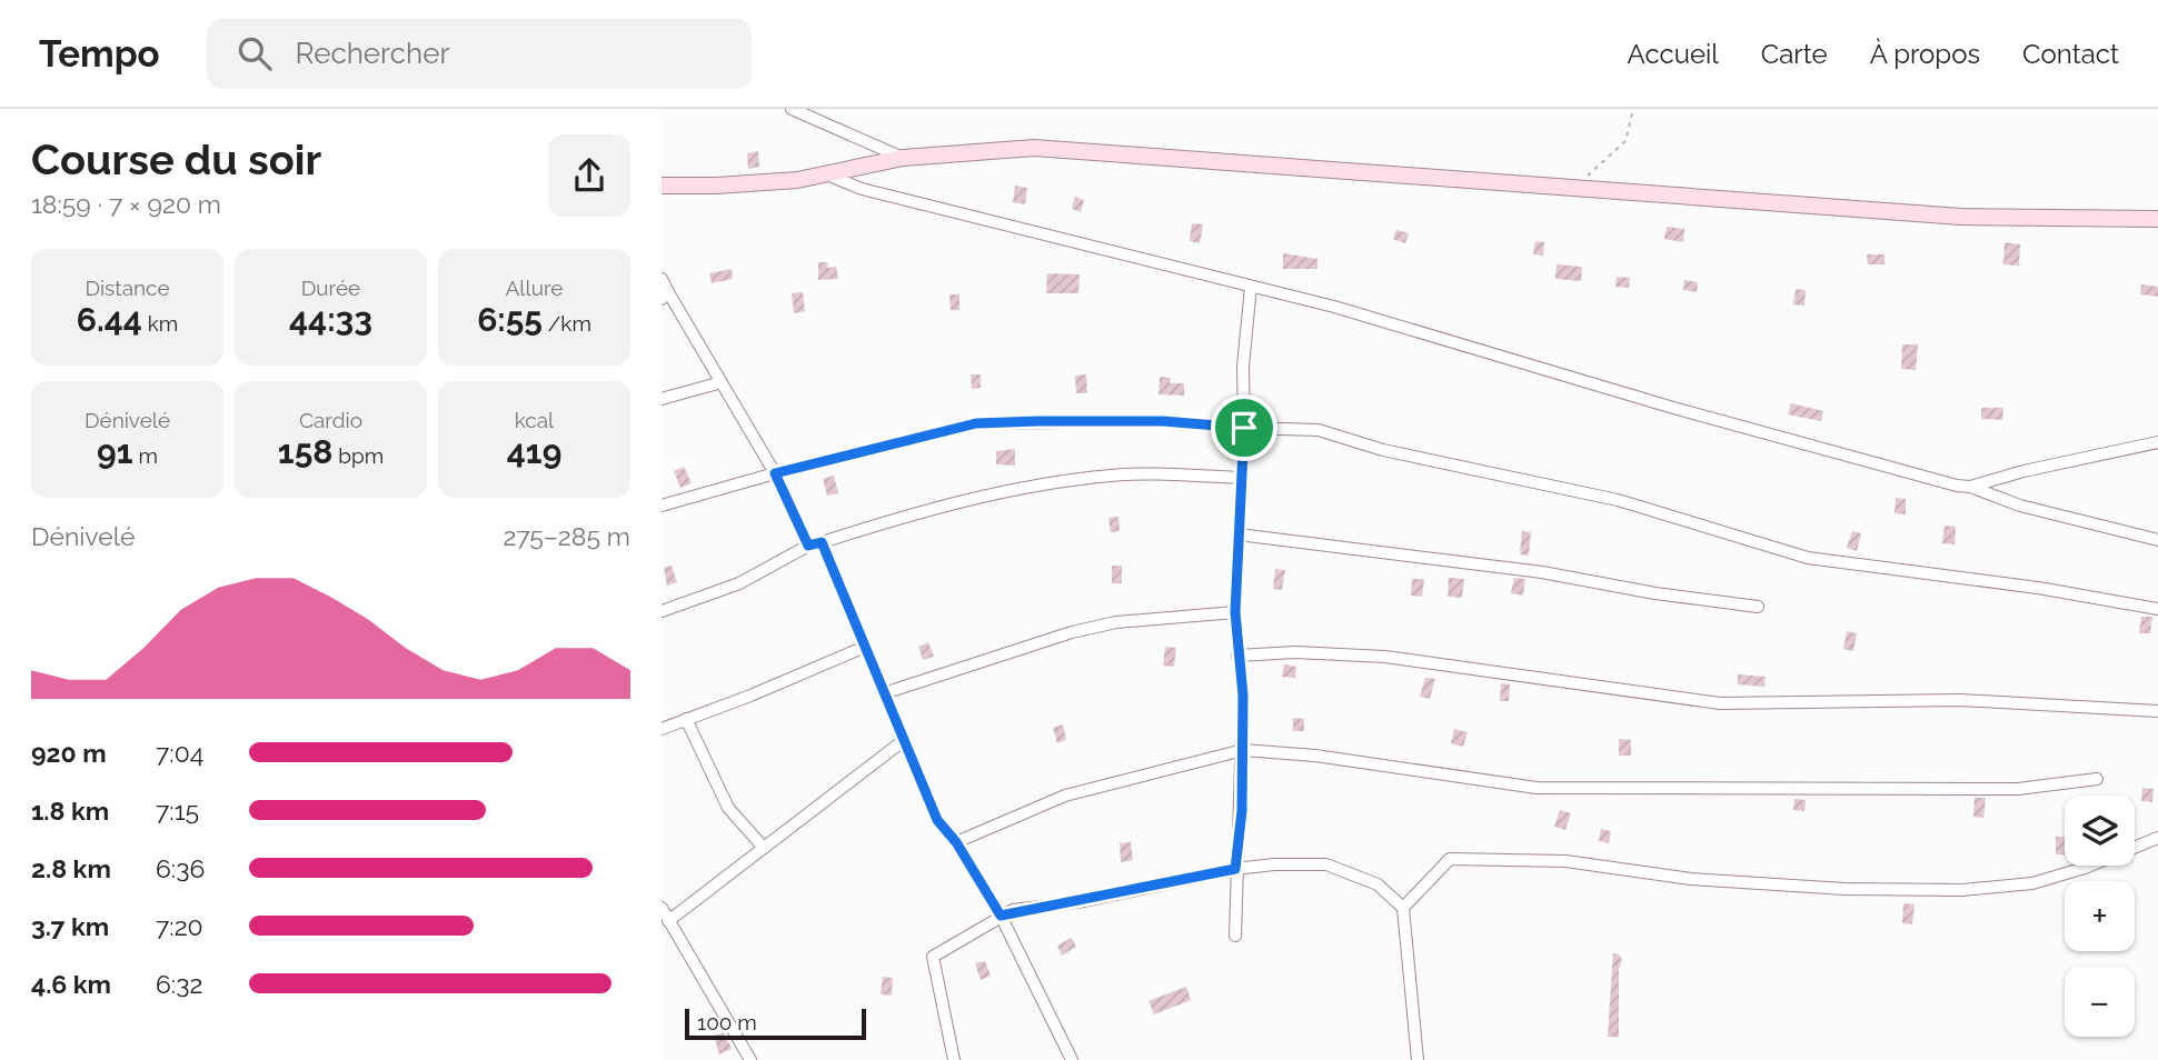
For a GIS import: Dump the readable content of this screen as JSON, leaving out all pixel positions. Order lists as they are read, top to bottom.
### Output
{
  "scale_bar": "100 m",
  "page": {
    "header": "Tempo",
    "search": "Rechercher",
    "nav": [
      "Accueil",
      "Carte",
      "À propos",
      "Contact"
    ],
    "heading": ["Course du soir", "18:59 · 7 × 920 m"],
    "stats": [
      ["Distance", "6.44 km"],
      ["Durée", "44:33"],
      ["Allure", "6:55 /km"],
      ["Dénivelé", "91 m"],
      ["Cardio", "158 bpm"],
      ["kcal", "419"]
    ],
    "chart": ["Dénivelé", "275–285 m"],
    "list": [
      {
        "name": "920 m",
        "note": "7:04"
      },
      {
        "name": "1.8 km",
        "note": "7:15"
      },
      {
        "name": "2.8 km",
        "note": "6:36"
      },
      {
        "name": "3.7 km",
        "note": "7:20"
      },
      {
        "name": "4.6 km",
        "note": "6:32"
      }
    ],
    "map_buttons": ["+", "−"],
    "scale": "100 m"
  }
}
